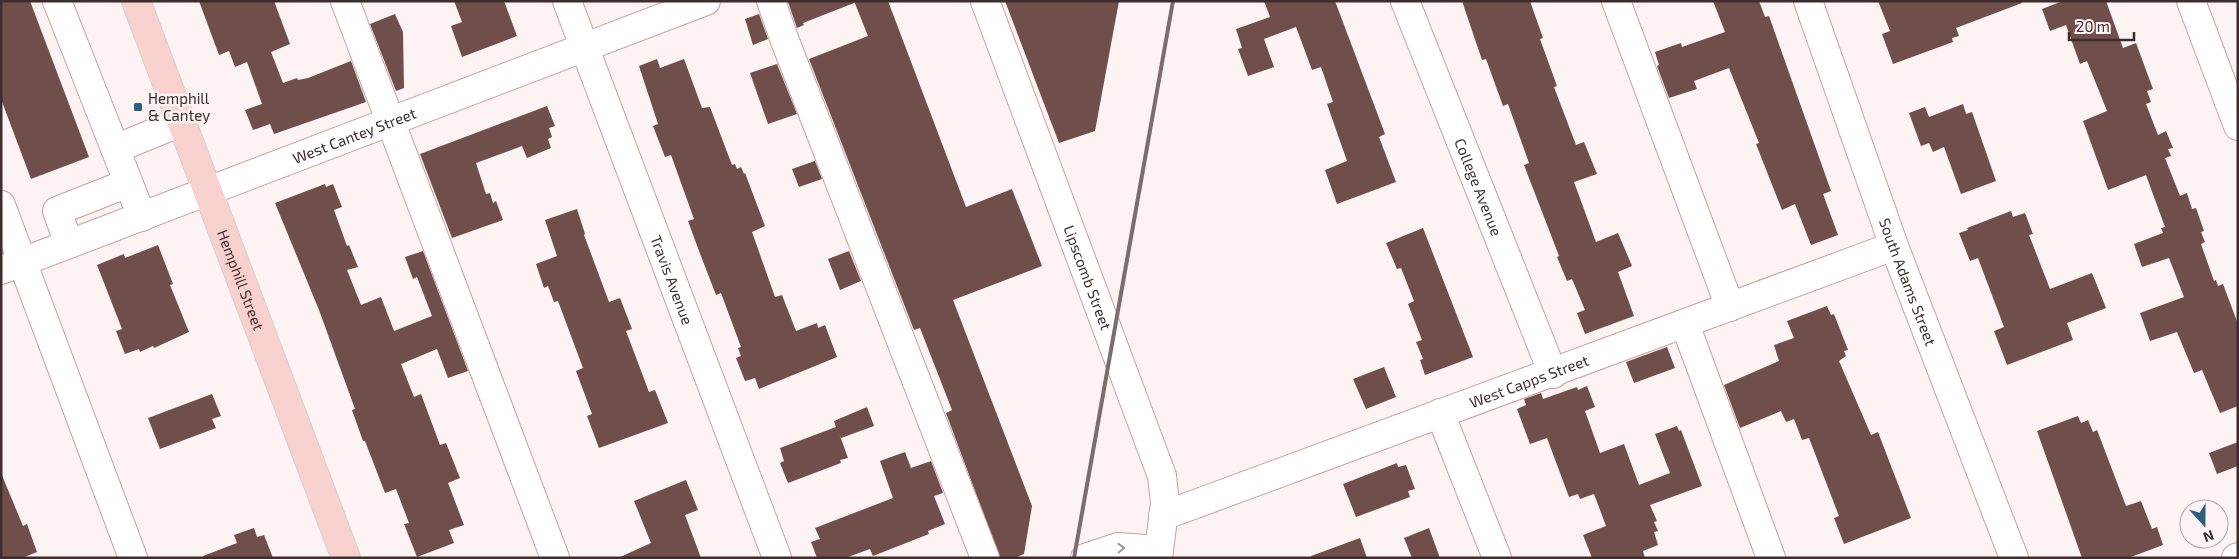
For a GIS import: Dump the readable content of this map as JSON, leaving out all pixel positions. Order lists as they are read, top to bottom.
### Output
{
  "streets": {
    "main road": ["Hemphill Street"],
    "street": [
      "West Cantey Street",
      "College Avenue",
      "Lipscomb Street",
      "Travis Avenue",
      "South Adams Street",
      "West Capps Street"
    ]
  },
  "crossings": [
    ["West Cantey Street", "Hemphill Street"],
    ["West Cantey Street", "Travis Avenue"],
    ["College Avenue", "West Capps Street"],
    ["Lipscomb Street", "West Capps Street"],
    ["South Adams Street", "West Capps Street"]
  ],
  "places": {
    "transit": ["Hemphill & Cantey"]
  },
  "scale_bar": "20 m",
  "north": "bottom"
}
